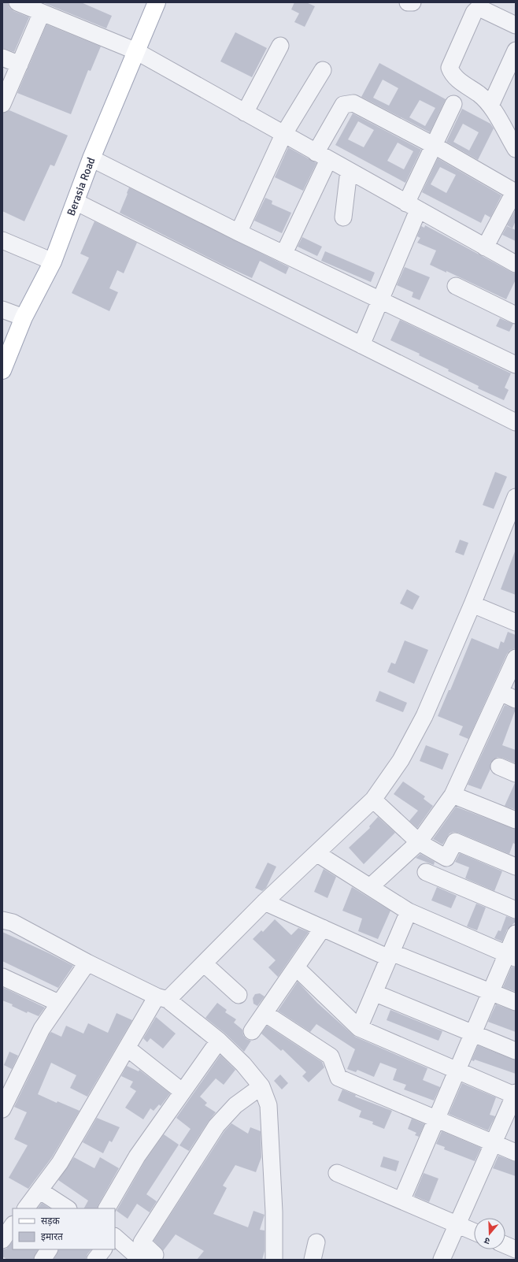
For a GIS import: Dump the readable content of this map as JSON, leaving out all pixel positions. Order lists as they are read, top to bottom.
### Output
{
  "streets": {
    "main road": ["Berasia Road"]
  },
  "legend": ["सड़क", "इमारत"],
  "north": "bottom"
}
